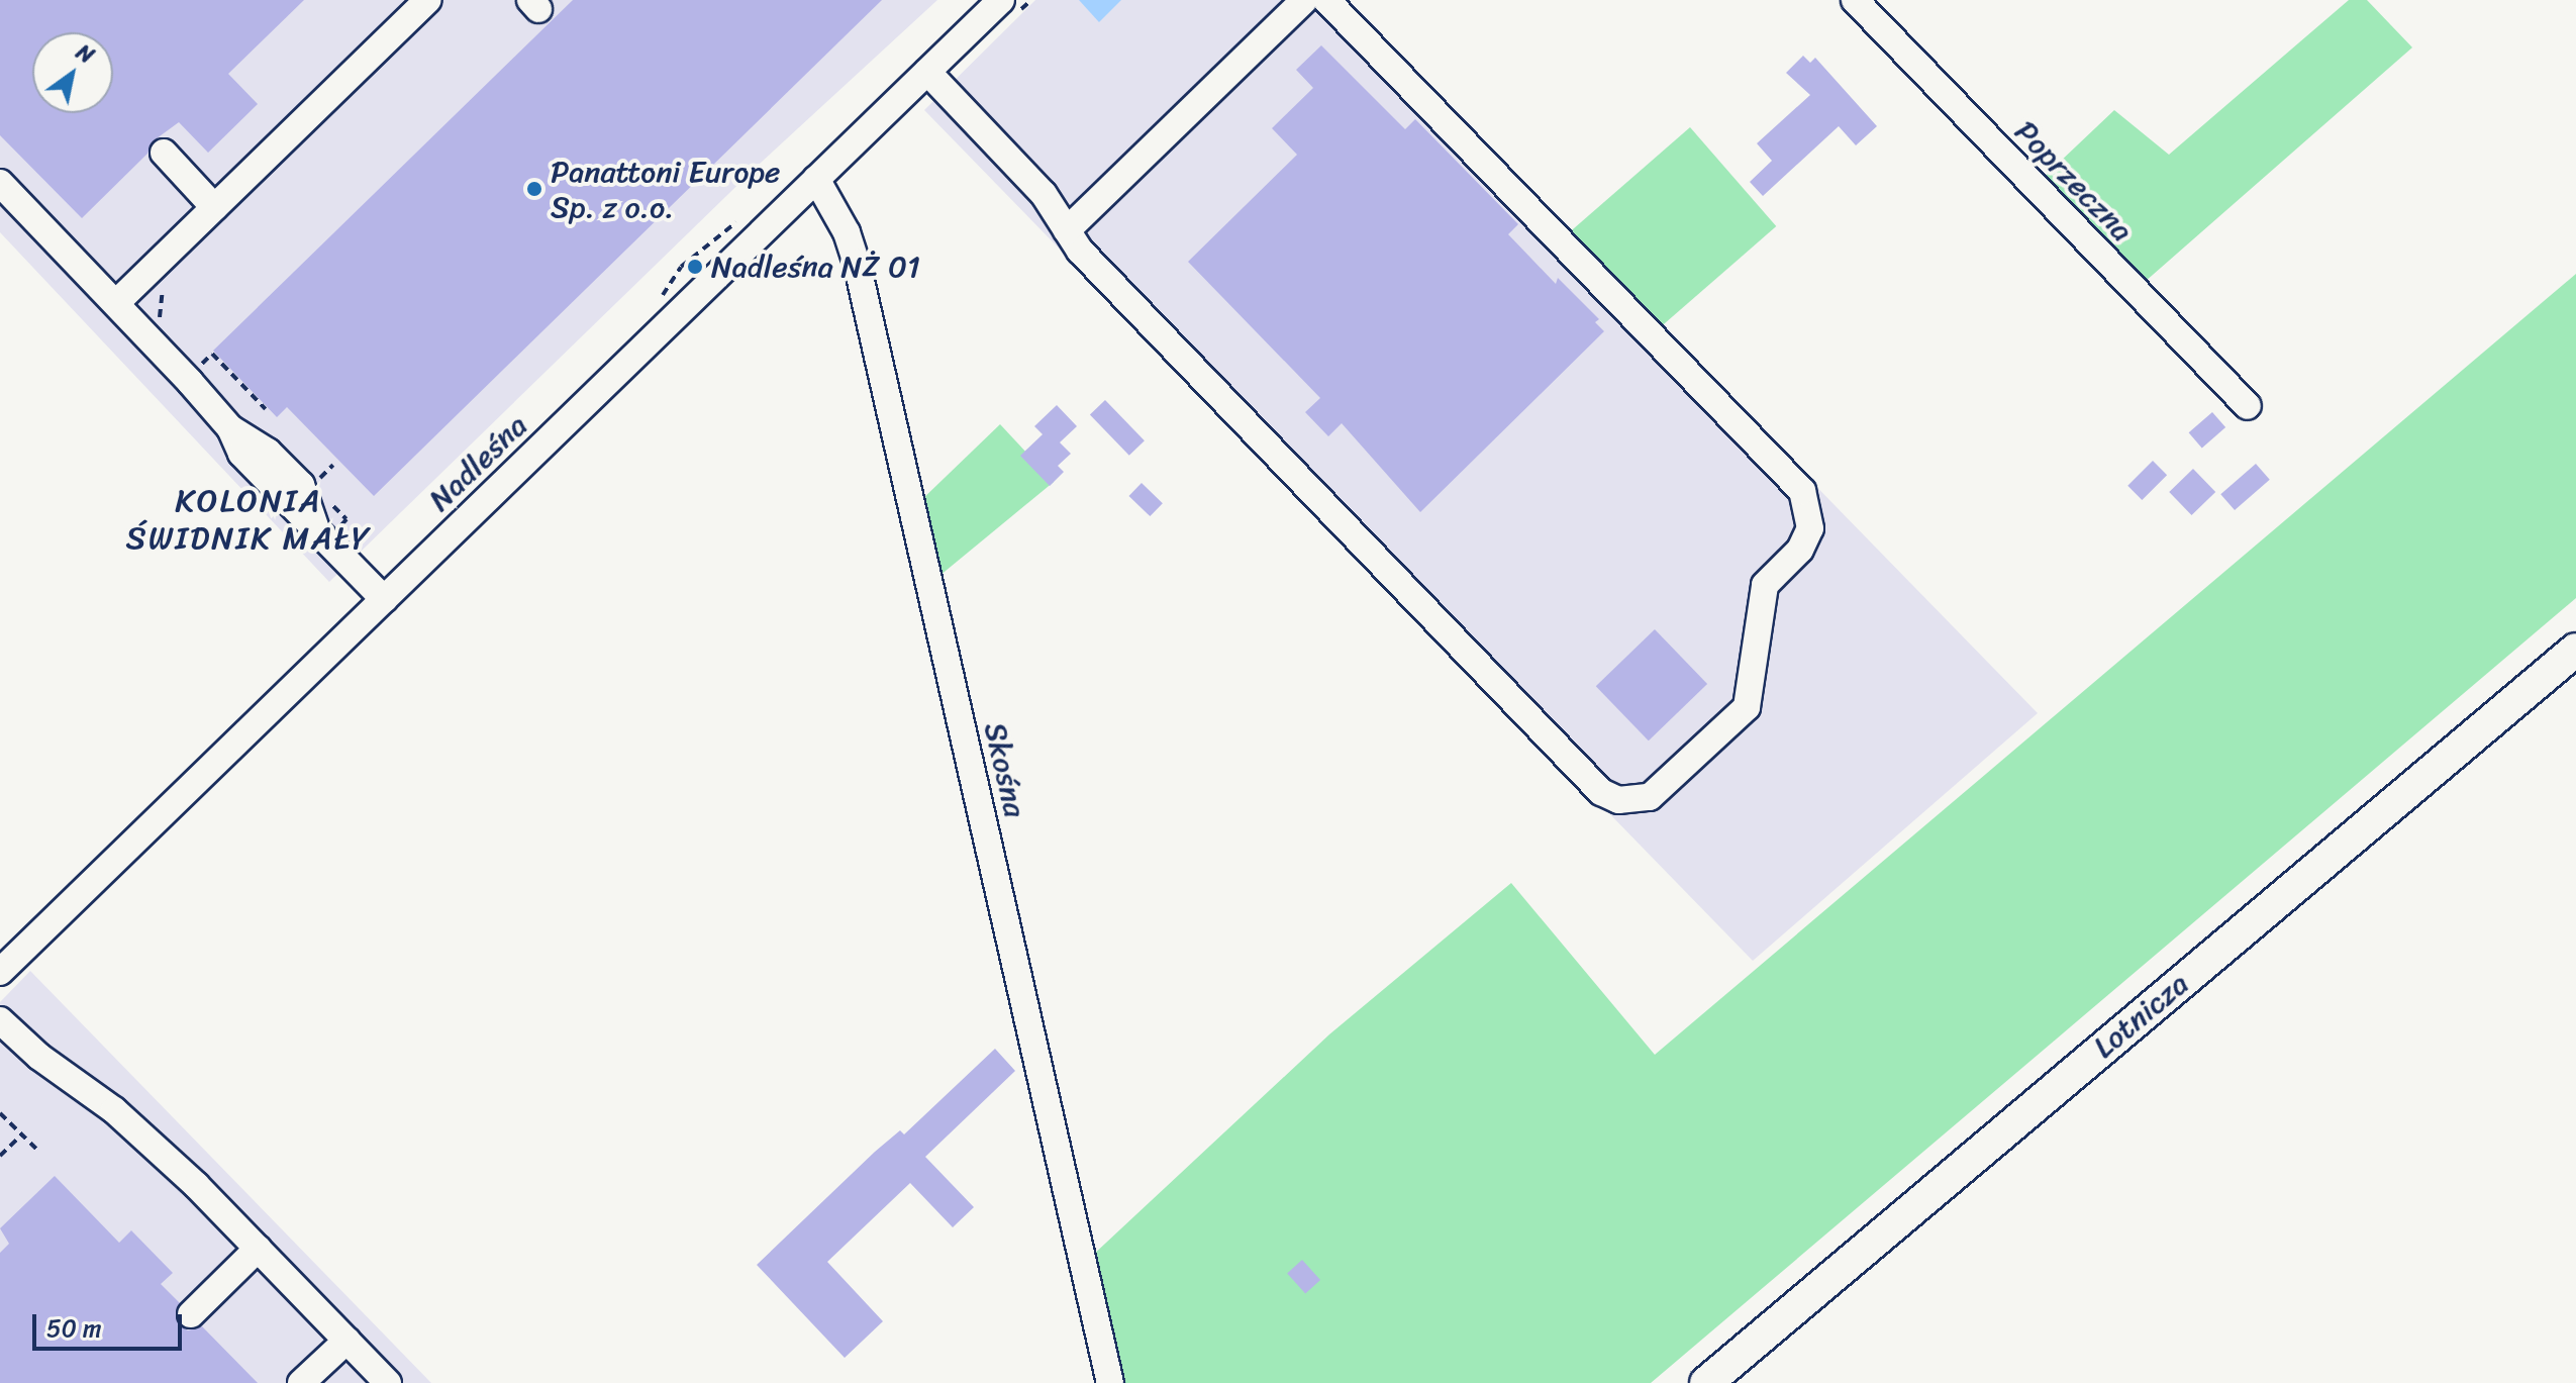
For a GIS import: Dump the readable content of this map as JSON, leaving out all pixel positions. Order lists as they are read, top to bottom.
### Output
{
  "streets": {
    "main road": ["Lotnicza"],
    "street": ["Poprzeczna", "Nadleśna", "Skośna"]
  },
  "crossings": [
    ["Nadleśna", "Skośna"]
  ],
  "districts": ["KOLONIA ŚWIDNIK MAŁY"],
  "places": ["Panattoni Europe Sp. z o.o.", "Nadleśna NŻ 01"],
  "scale_bar": "50 m",
  "north": "top right"
}
